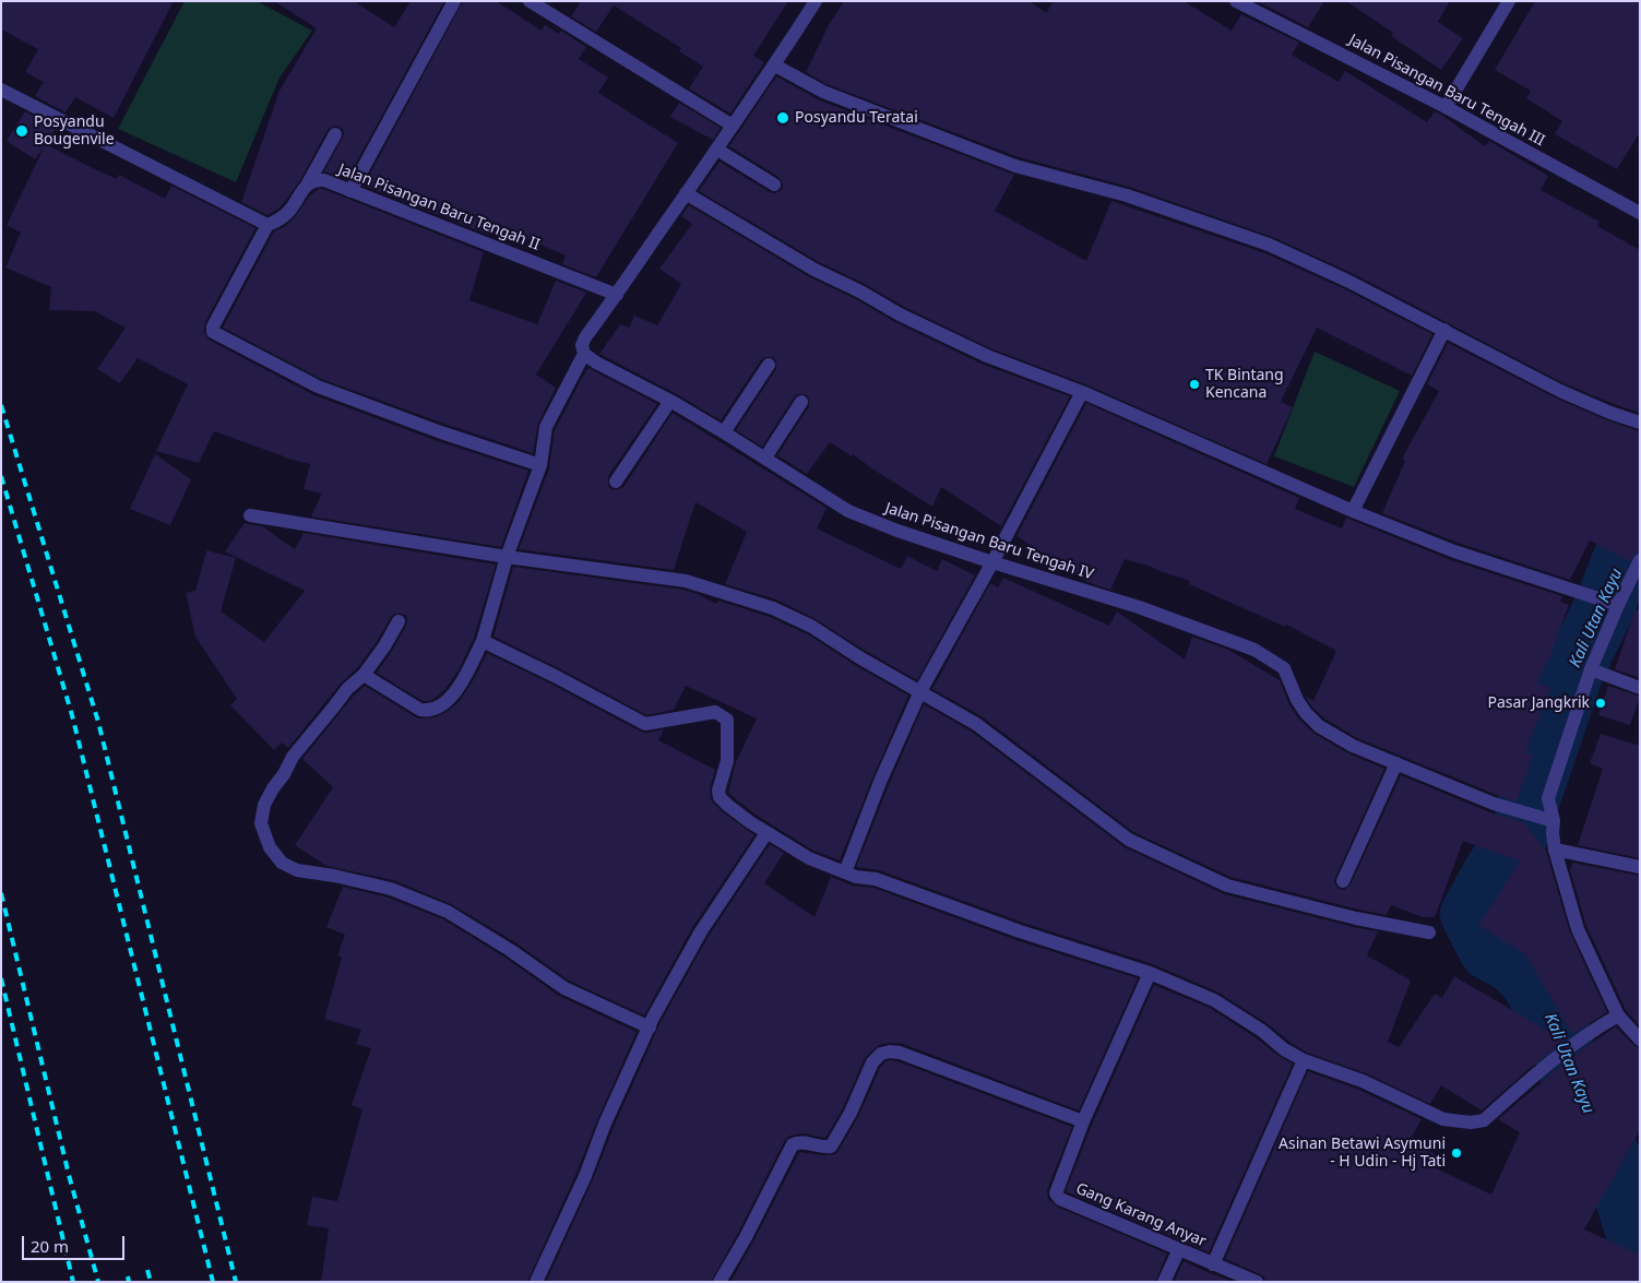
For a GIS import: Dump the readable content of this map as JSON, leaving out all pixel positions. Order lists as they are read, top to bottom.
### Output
{
  "streets": {
    "street": [
      "Jalan Pisangan Baru Tengah III",
      "Jalan Pisangan Baru Tengah II",
      "Jalan Pisangan Baru Tengah IV",
      "Gang Karang Anyar"
    ]
  },
  "water": ["Kali Utan Kayu"],
  "places": [
    "Posyandu Teratai",
    "Posyandu Bougenvile",
    "TK Bintang Kencana",
    "Pasar Jangkrik",
    "Asinan Betawi Asymuni - H Udin - Hj Tati"
  ],
  "scale_bar": "20 m"
}
